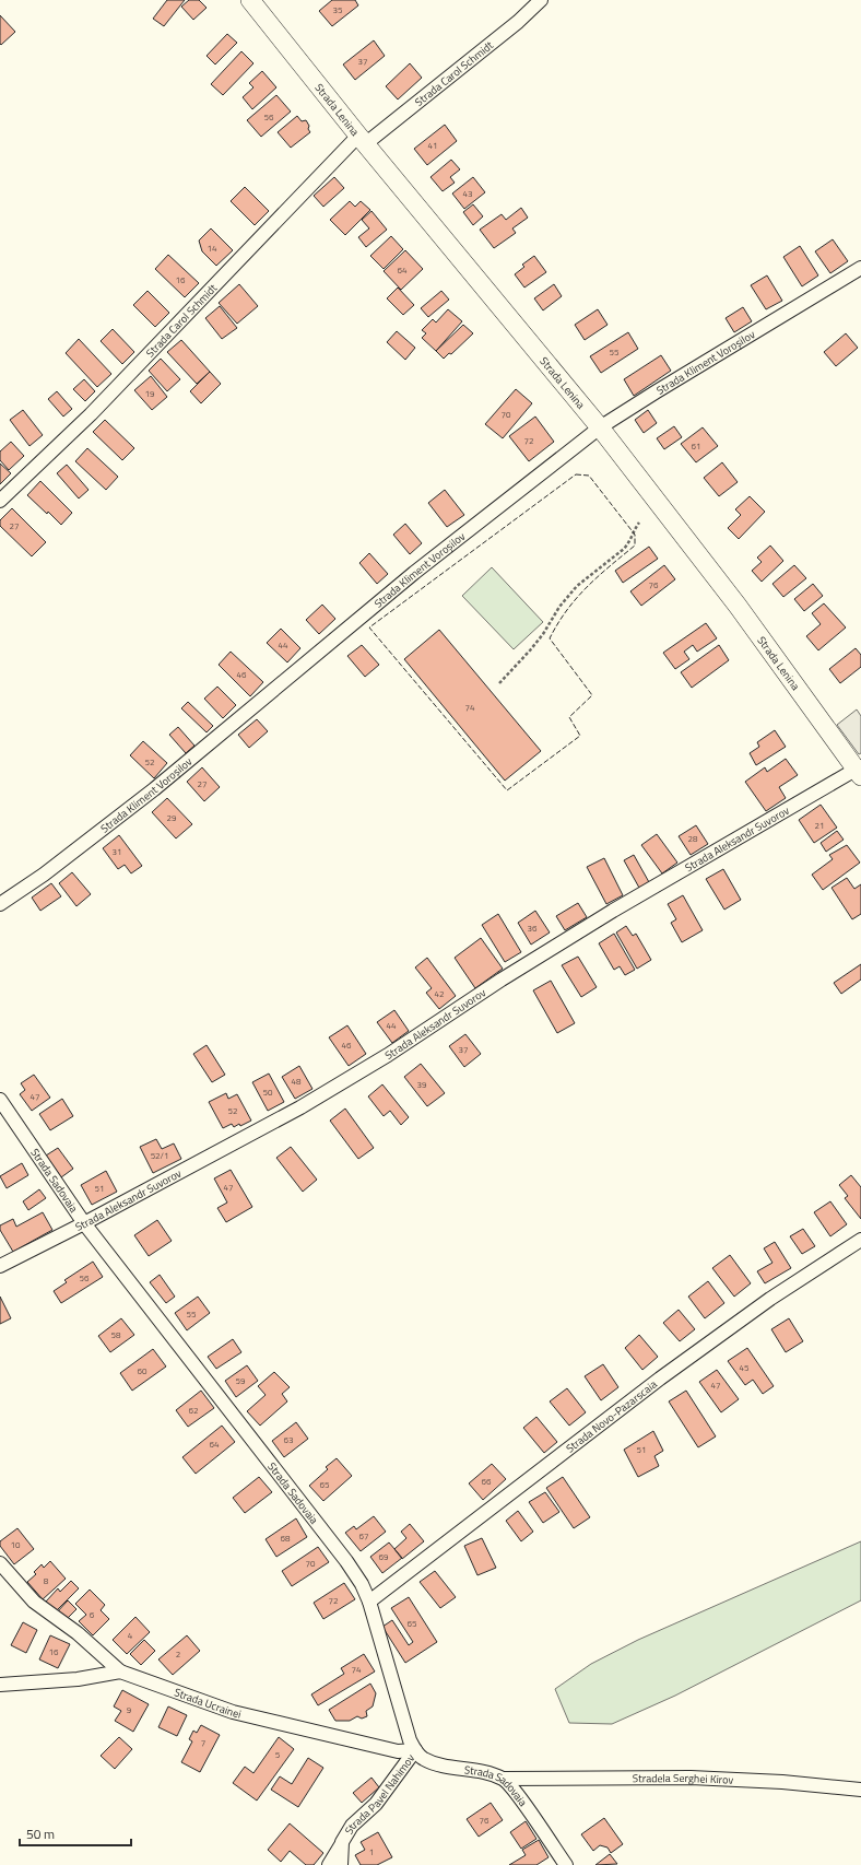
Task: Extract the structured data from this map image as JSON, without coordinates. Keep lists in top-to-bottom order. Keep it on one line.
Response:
{"streets":{"street":["Strada Carol Schmidt","Strada Lenina","Strada Kliment Voroșilov","Strada Aleksandr Suvorov","Strada Sadovaia","Strada Novo-Pazarscaia","Strada Ucrainei","Stradela Serghei Kirov","Strada Pavel Nahimov"]},"crossings":[["Strada Carol Schmidt","Strada Lenina"],["Strada Lenina","Strada Kliment Voroșilov"],["Strada Lenina","Strada Aleksandr Suvorov"],["Strada Aleksandr Suvorov","Strada Sadovaia"],["Strada Sadovaia","Strada Novo-Pazarscaia"],["Strada Sadovaia","Strada Ucrainei"],["Strada Sadovaia","Stradela Serghei Kirov"],["Strada Sadovaia","Strada Pavel Nahimov"],["Strada Ucrainei","Strada Pavel Nahimov"]],"house_numbers":["35","37","56","41","43","14","64","16","55","19","70","72","61","27","76","44","46","74","52","27","29","21","28","31","36","42","44","46","37","48","39","50","47","52","52/1","47","51","56","55","58","45","60","59","47","62","63","64","51","66","65","67","68","10","69","70","8","72","6","65","4","16","2","74","9","7","5","76","1"],"scale_bar":"50 m"}
